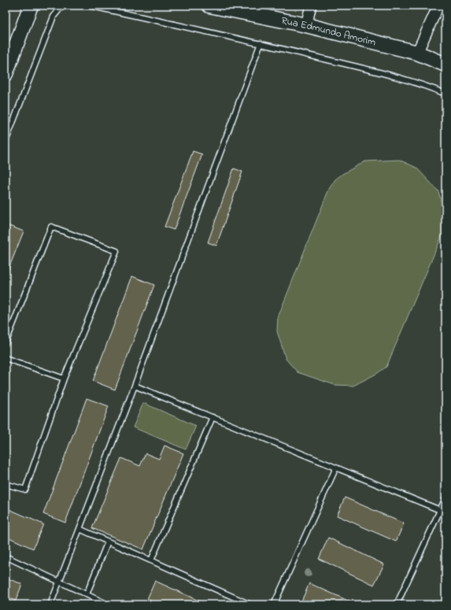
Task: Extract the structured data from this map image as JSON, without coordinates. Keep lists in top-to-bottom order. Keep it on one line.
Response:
{"streets":{"street":["Rua Edmundo Amorim"]}}
